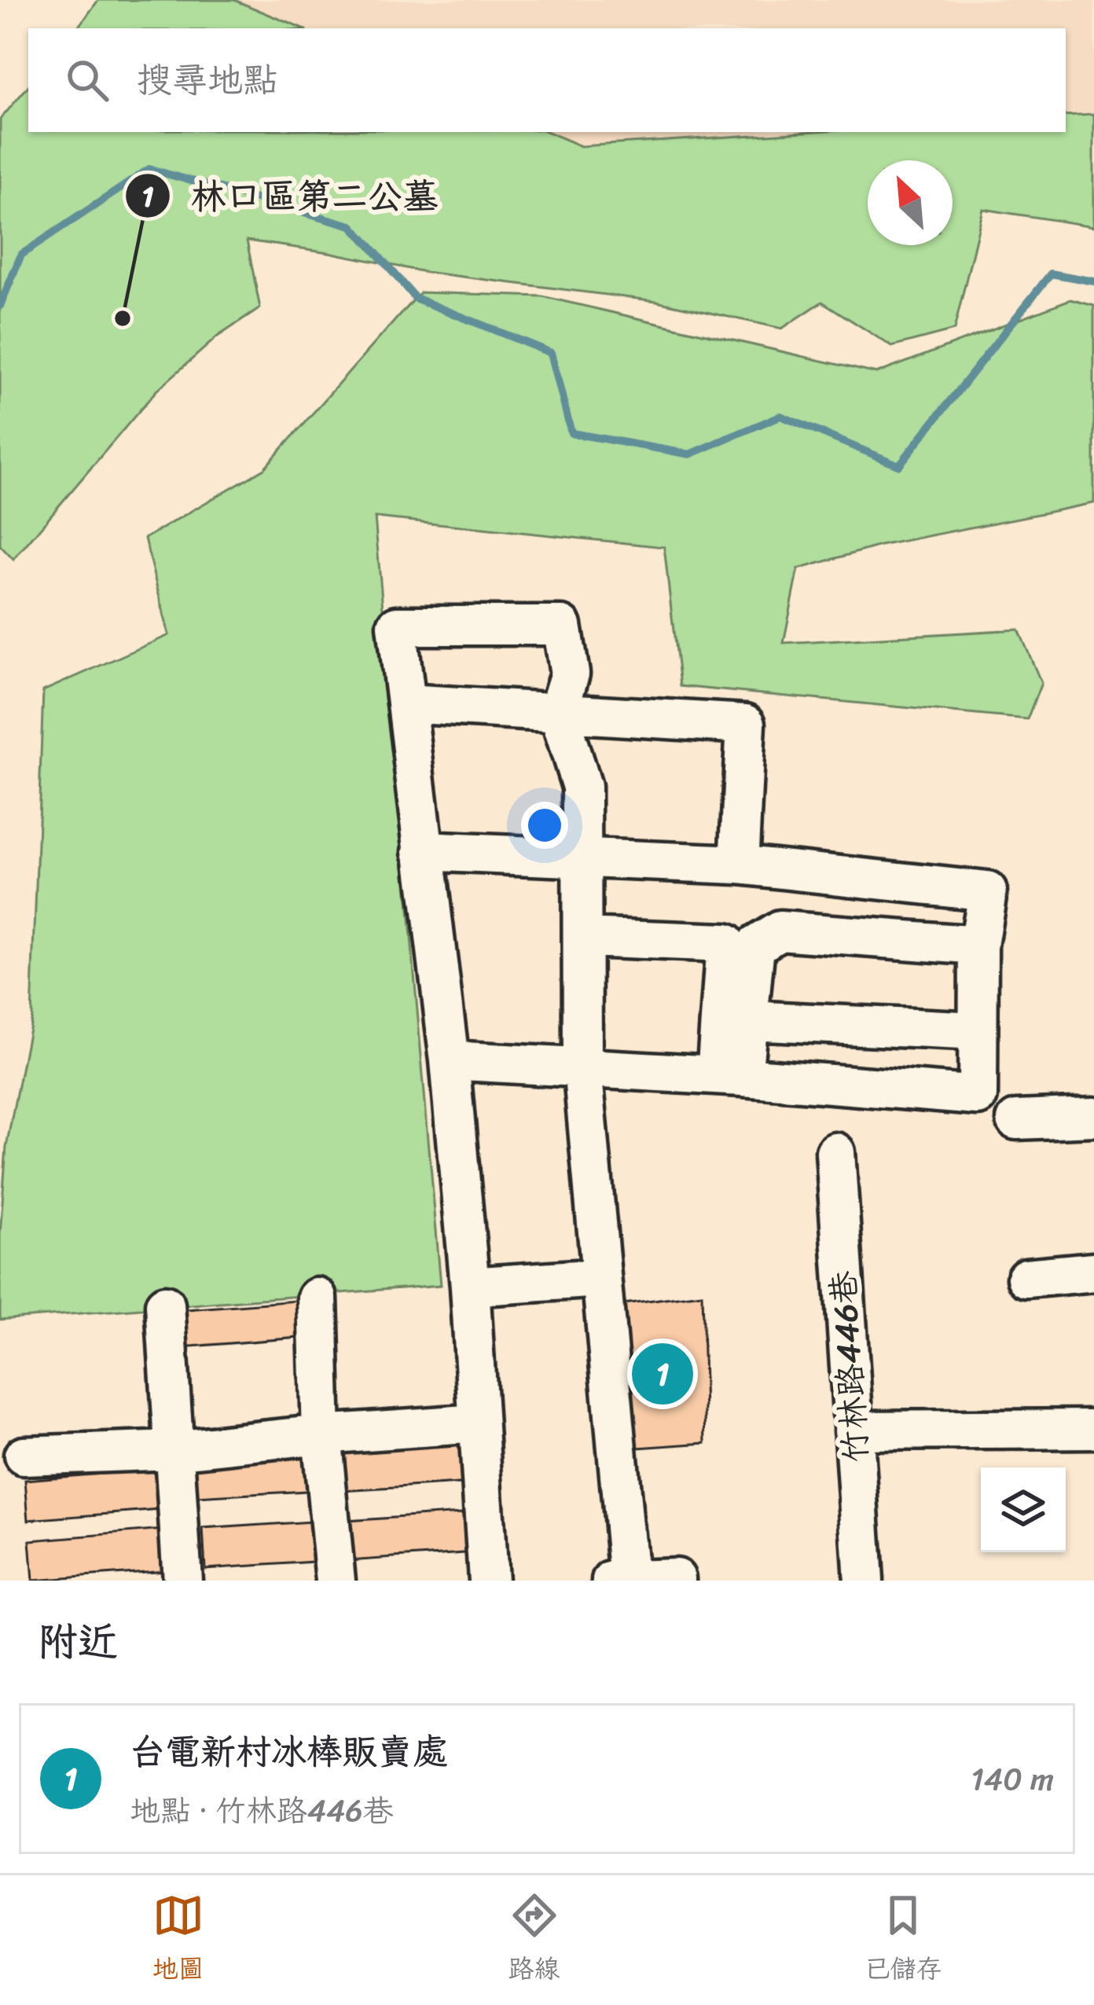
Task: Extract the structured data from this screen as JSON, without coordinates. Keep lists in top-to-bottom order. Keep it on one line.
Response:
{"streets":{"street":["竹林路446巷"]},"places":["林口區第二公墓"],"north":"top left","page":{"search":"搜尋地點","pins":"1","heading":"附近","list":[{"mark":"1","name":"台電新村冰棒販賣處","note":"地點 · 竹林路446巷","value":"140 m"}],"nav":["地圖","路線","已儲存"]}}
